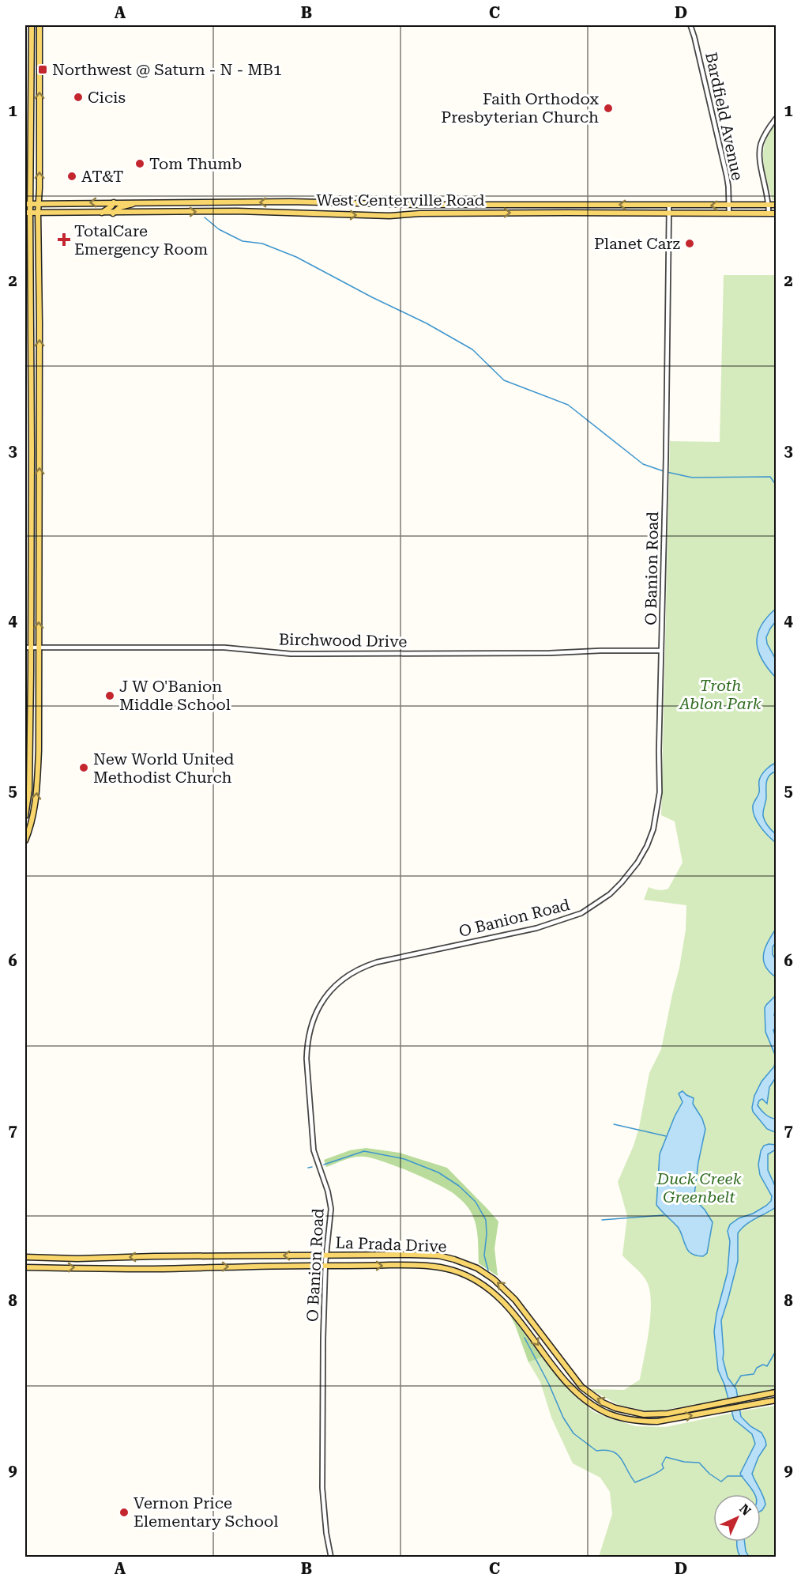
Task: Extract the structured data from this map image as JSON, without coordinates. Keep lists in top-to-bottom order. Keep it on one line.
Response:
{"streets":{"main road":["West Centerville Road","La Prada Drive"],"street":["Bardfield Avenue","O Banion Road","Birchwood Drive"]},"crossings":[["Bardfield Avenue","West Centerville Road"],["West Centerville Road","O Banion Road"],["O Banion Road","Birchwood Drive"],["O Banion Road","La Prada Drive"]],"parks":["Troth Ablon Park","Duck Creek Greenbelt"],"places":{"transit":["Northwest @ Saturn - N - MB1"],"other":["Cicis","Faith Orthodox Presbyterian Church","Tom Thumb","AT&T","Planet Carz","J W O'Banion Middle School","New World United Methodist Church","Vernon Price Elementary School"],"health":["TotalCare Emergency Room"]},"north":"top right","grid":{"columns":["A","B","C","D"],"rows":["1","2","3","4","5","6","7","8","9"]}}
